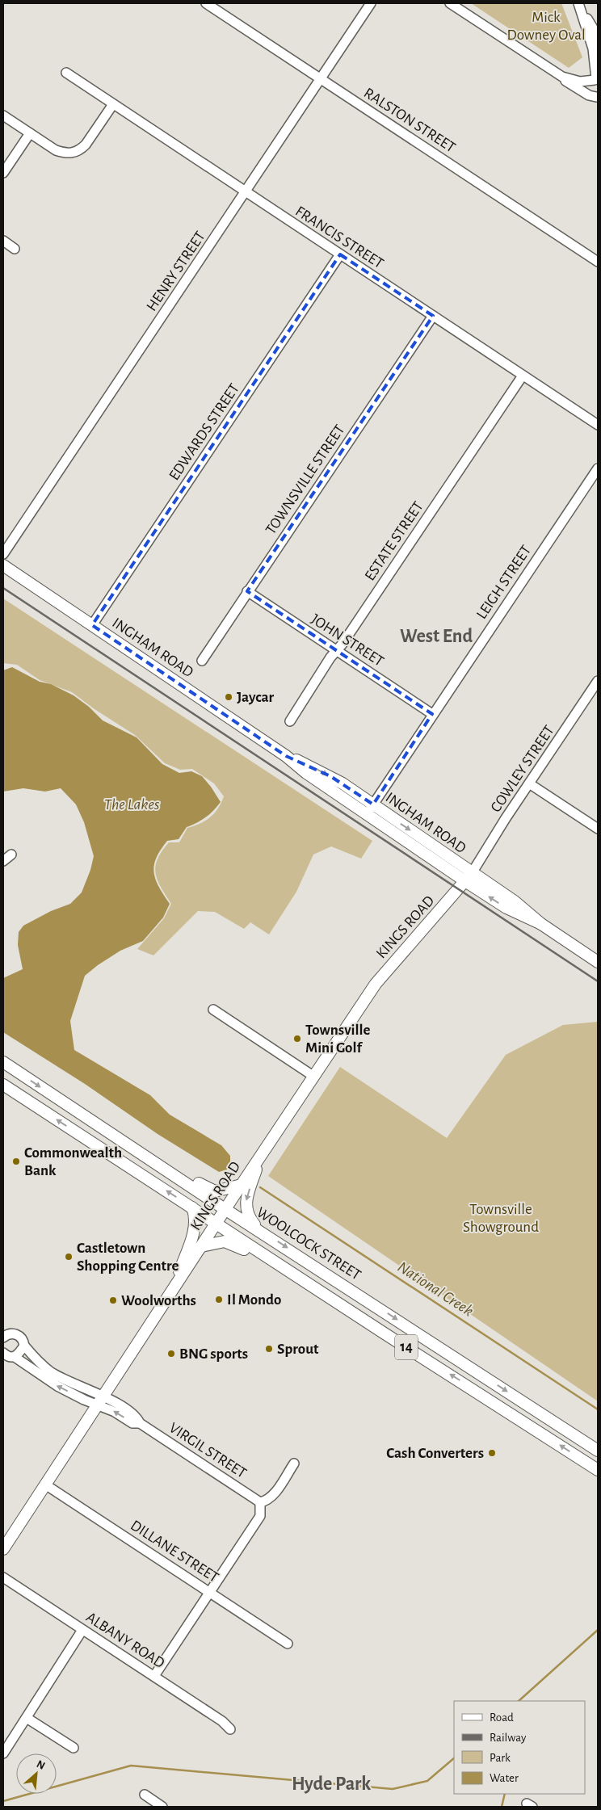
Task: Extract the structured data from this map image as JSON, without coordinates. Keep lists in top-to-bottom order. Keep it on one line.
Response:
{"streets":{"main road":["INGHAM ROAD","KINGS ROAD","WOOLCOCK STREET","14"],"street":["RALSTON STREET","FRANCIS STREET","HENRY STREET","EDWARDS STREET","TOWNSVILLE STREET","ESTATE STREET","LEIGH STREET","JOHN STREET","COWLEY STREET","VIRGIL STREET","DILLANE STREET","ALBANY ROAD"]},"crossings":[["RALSTON STREET","HENRY STREET"],["FRANCIS STREET","HENRY STREET"],["FRANCIS STREET","EDWARDS STREET"],["FRANCIS STREET","TOWNSVILLE STREET"],["FRANCIS STREET","ESTATE STREET"],["EDWARDS STREET","INGHAM ROAD"],["TOWNSVILLE STREET","JOHN STREET"],["ESTATE STREET","JOHN STREET"],["LEIGH STREET","JOHN STREET"],["LEIGH STREET","INGHAM ROAD"],["INGHAM ROAD","COWLEY STREET"],["INGHAM ROAD","KINGS ROAD"],["COWLEY STREET","KINGS ROAD"],["KINGS ROAD","WOOLCOCK STREET"],["KINGS ROAD","14"],["KINGS ROAD","VIRGIL STREET"],["KINGS ROAD","DILLANE STREET"]],"districts":["West End","Hyde Park"],"water":["The Lakes","National Creek"],"parks":["Mick Downey Oval","Townsville Showground"],"places":["Jaycar","Townsville Mini Golf","Commonwealth Bank","Castletown Shopping Centre","Il Mondo","Woolworths","Sprout","BNG sports","Cash Converters"],"legend":["Road","Railway","Park","Water"],"north":"top right"}
